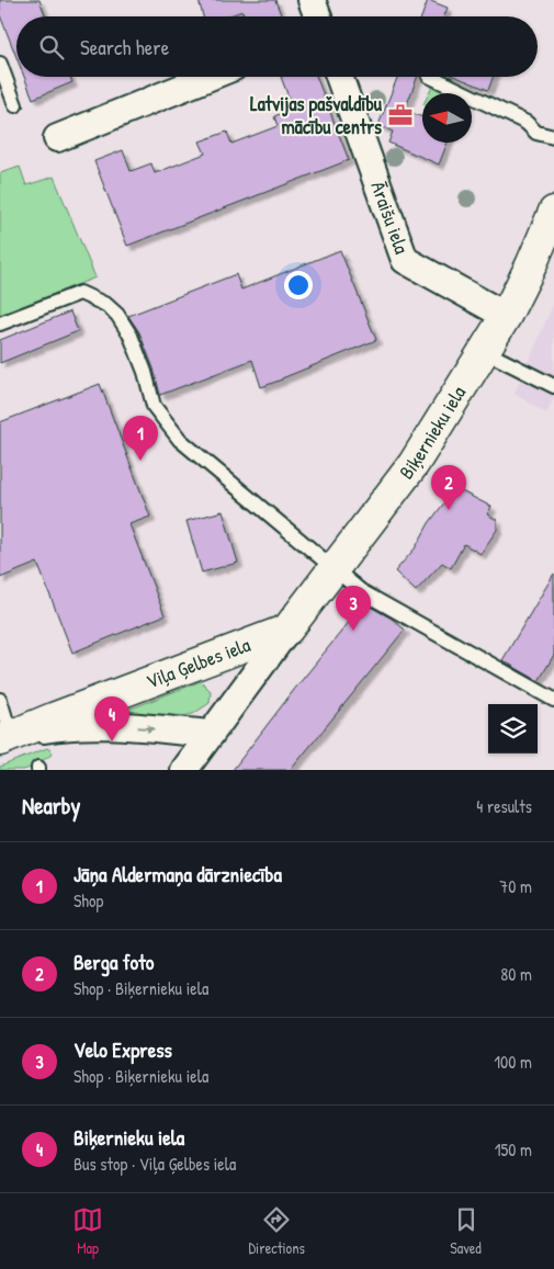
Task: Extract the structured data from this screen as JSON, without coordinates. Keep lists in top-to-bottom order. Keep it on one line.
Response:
{"streets":{"street":["Āraišu iela","Biķernieku iela","Viļa Ģelbes iela"]},"crossings":[["Āraišu iela","Biķernieku iela"],["Biķernieku iela","Viļa Ģelbes iela"]],"places":{"office":["Latvijas pašvaldību mācību centrs"]},"north":"left","page":{"search":"Search here","pins":["1","2","3","4"],"heading":["Nearby","4 results"],"list":[{"mark":"1","name":"Jāņa Aldermaņa dārzniecība","note":"Shop","value":"70 m"},{"mark":"2","name":"Berga foto","note":"Shop · Biķernieku iela","value":"80 m"},{"mark":"3","name":"Velo Express","note":"Shop · Biķernieku iela","value":"100 m"},{"mark":"4","name":"Biķernieku iela","note":"Bus stop · Viļa Ģelbes iela","value":"150 m"}],"nav":["Map","Directions","Saved"]}}
